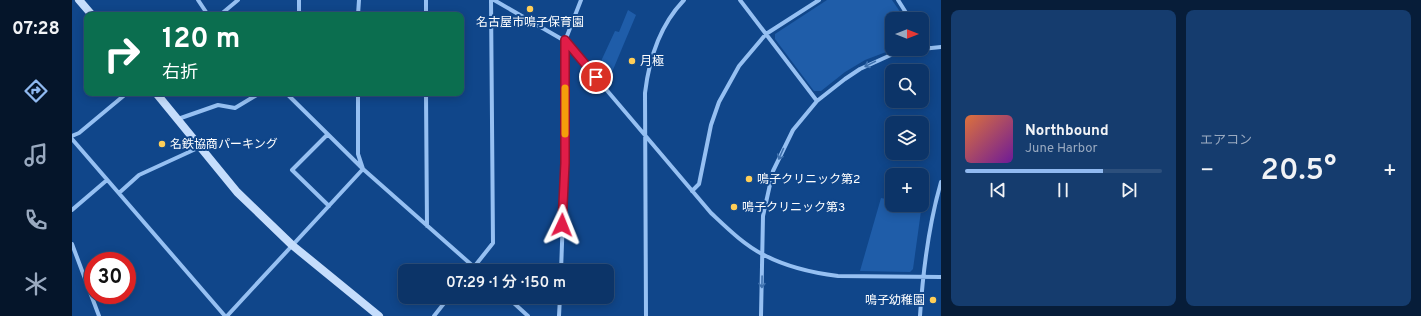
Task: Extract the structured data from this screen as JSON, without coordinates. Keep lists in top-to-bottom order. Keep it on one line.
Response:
{"places":["名古屋市鳴子保育園","月極","名鉄協商パーキング","鳴子クリニック第2","鳴子クリニック第3","鳴子幼稚園"],"north":"right","page":{"tabs":"07:28","tile":"エアコン","map_buttons":"+","turn":["120 m","右折"],"song":["Northbound","June Harbor"],"heat":["−","20.5°","+"],"limit":"30","trip":"07:29 · 1 分 · 150 m"}}
